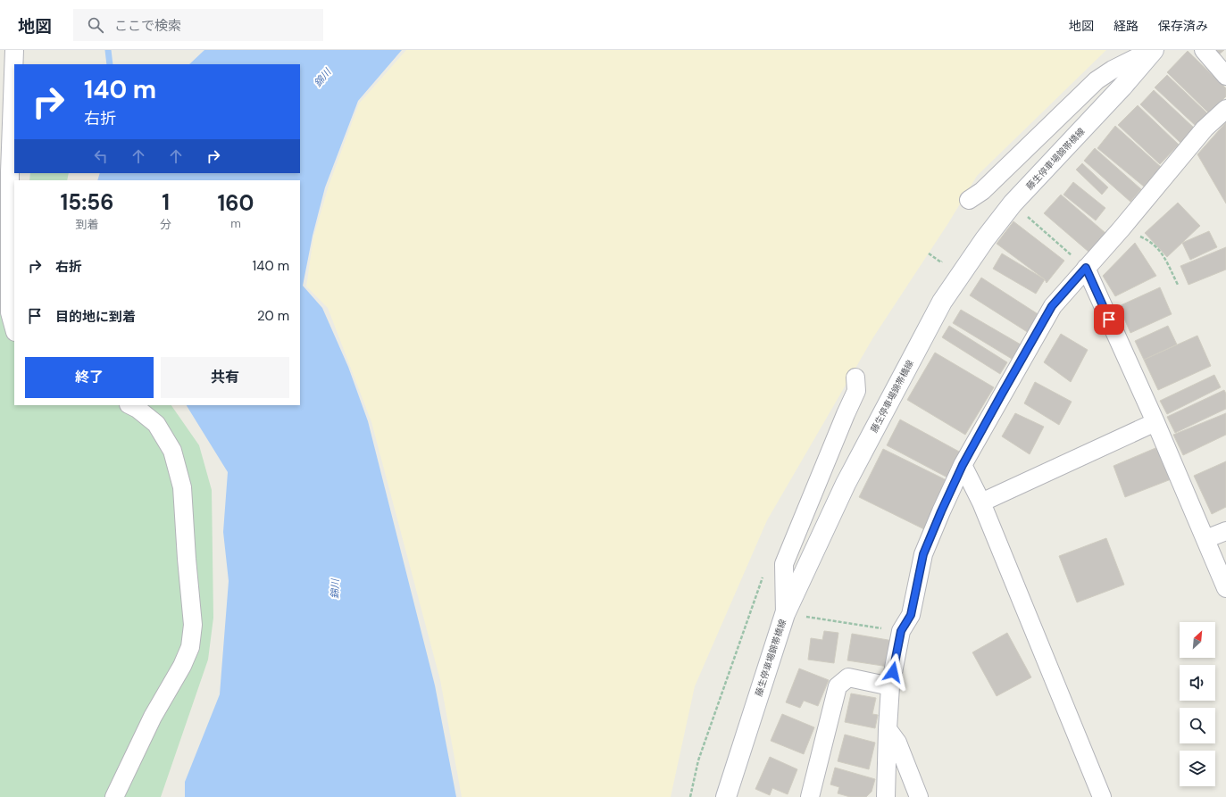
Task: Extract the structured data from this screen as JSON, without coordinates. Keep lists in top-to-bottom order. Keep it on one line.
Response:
{"streets":{"main road":["藤生停車場錦帯橋線"]},"water":["錦川"],"north":"top right","page":{"header":"地図","search":"ここで検索","nav":["地図","経路","保存済み"],"turn":["140 m","右折"],"eta":["15:56","到着","1","分","160","m"],"list":[{"name":"右折","value":"140 m"},{"name":"目的地に到着","value":"20 m"}],"buttons":["終了","共有"]}}
